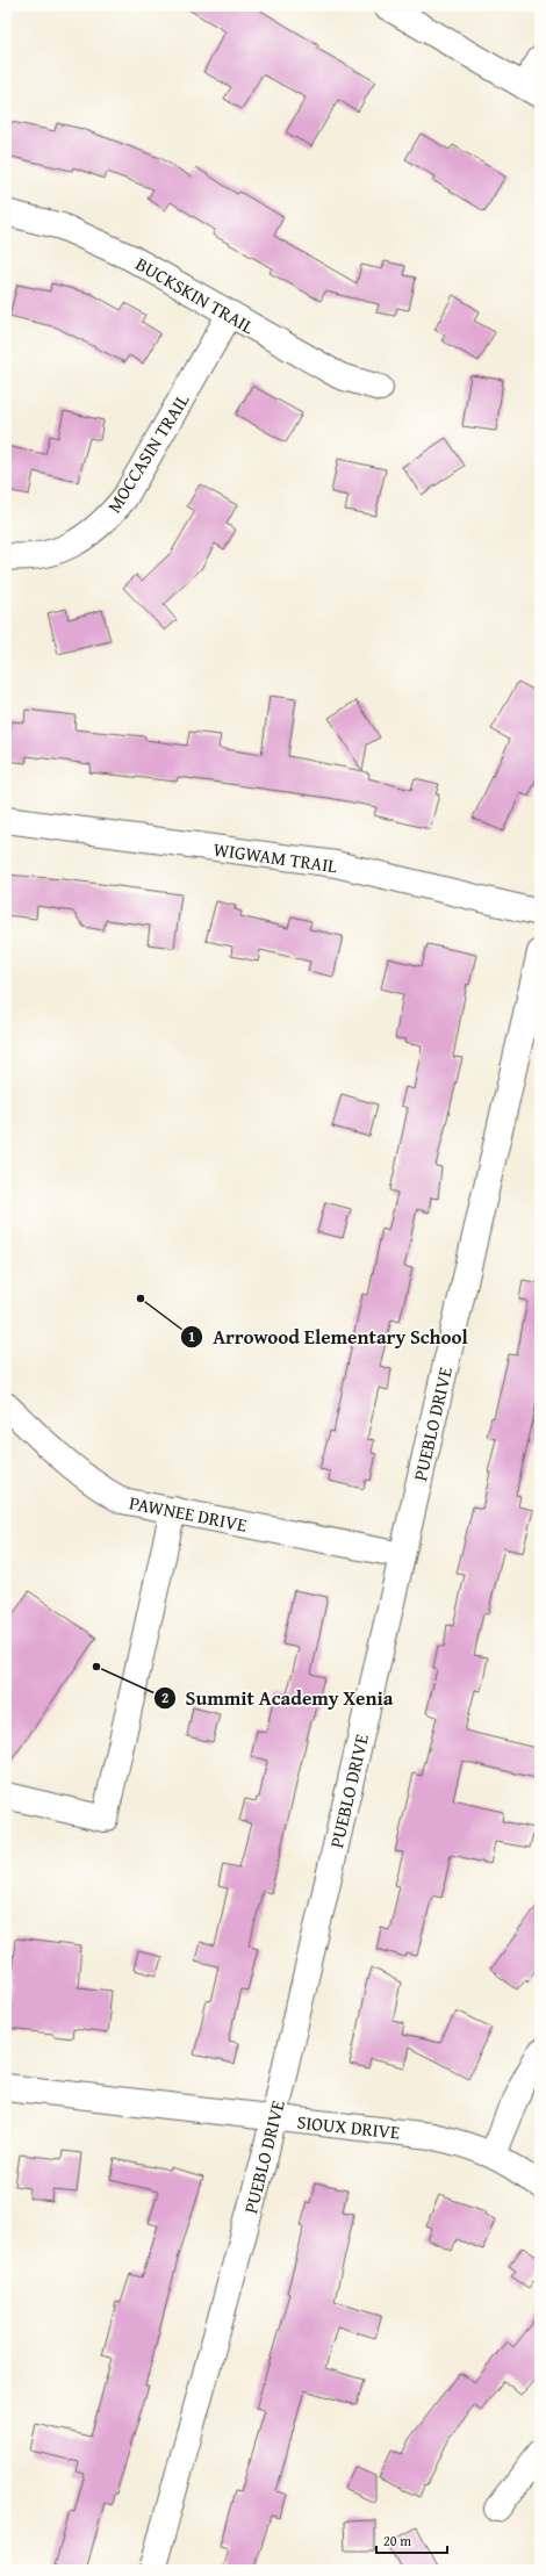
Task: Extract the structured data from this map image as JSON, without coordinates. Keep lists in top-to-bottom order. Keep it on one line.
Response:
{"streets":{"street":["BUCKSKIN TRAIL","MOCCASIN TRAIL","WIGWAM TRAIL","PUEBLO DRIVE","PAWNEE DRIVE","SIOUX DRIVE"]},"crossings":[["BUCKSKIN TRAIL","MOCCASIN TRAIL"],["PUEBLO DRIVE","PAWNEE DRIVE"],["PUEBLO DRIVE","SIOUX DRIVE"]],"places":["Arrowood Elementary School","Summit Academy Xenia"],"scale_bar":"20 m"}
